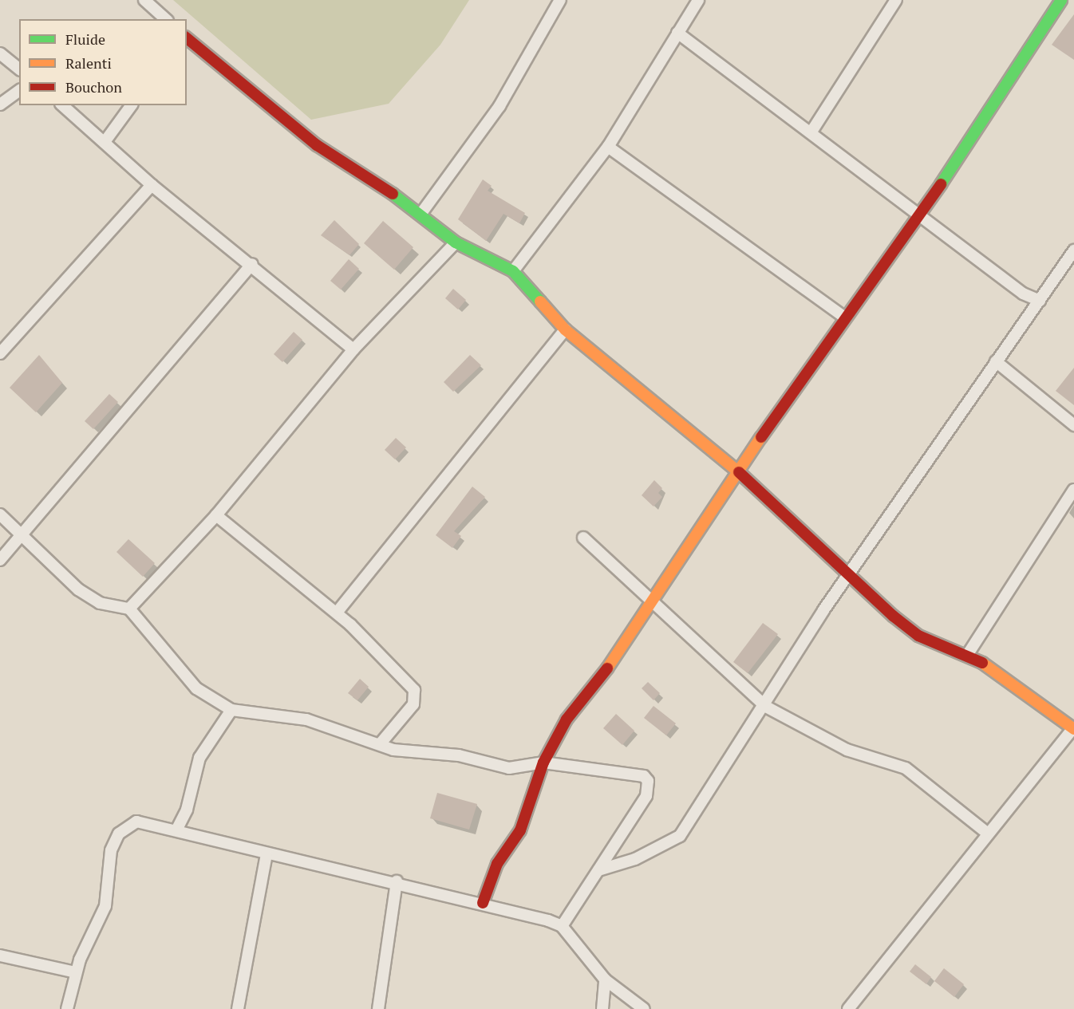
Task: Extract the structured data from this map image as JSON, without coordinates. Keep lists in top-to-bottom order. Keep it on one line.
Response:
{"legend":["Fluide","Ralenti","Bouchon"]}
